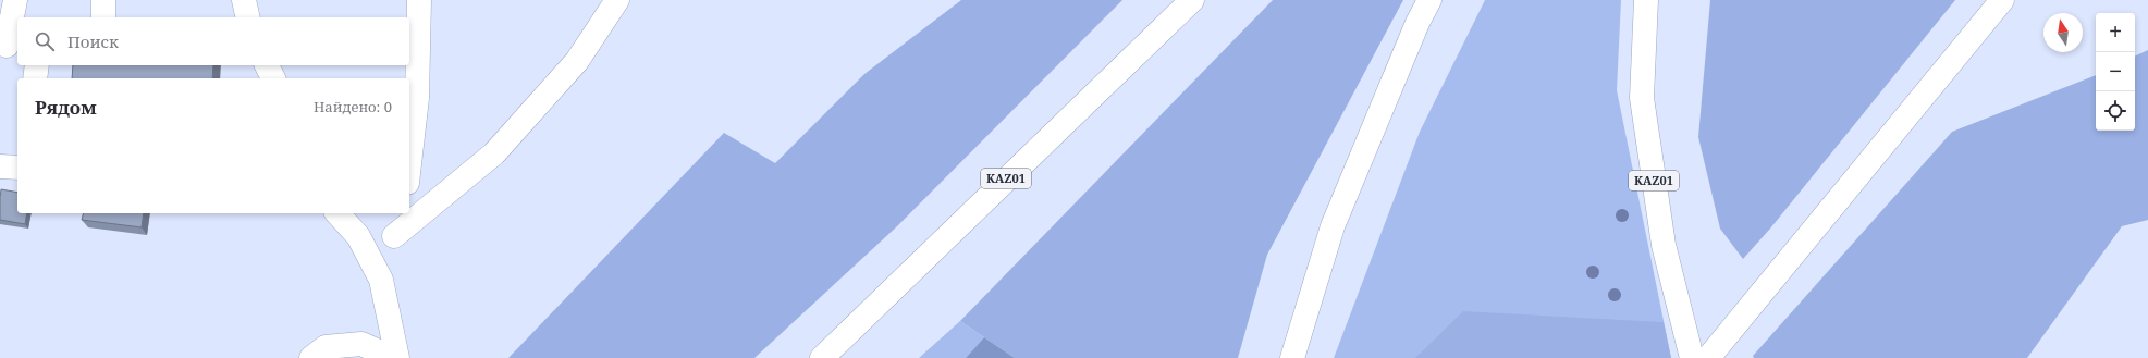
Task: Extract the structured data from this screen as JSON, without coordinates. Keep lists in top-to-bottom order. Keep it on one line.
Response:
{"streets":{"main road":["KАZ01"]},"north":"top","page":{"map_buttons":["+","−"],"search":"Поиск","heading":["Рядом","Найдено: 0"]}}
